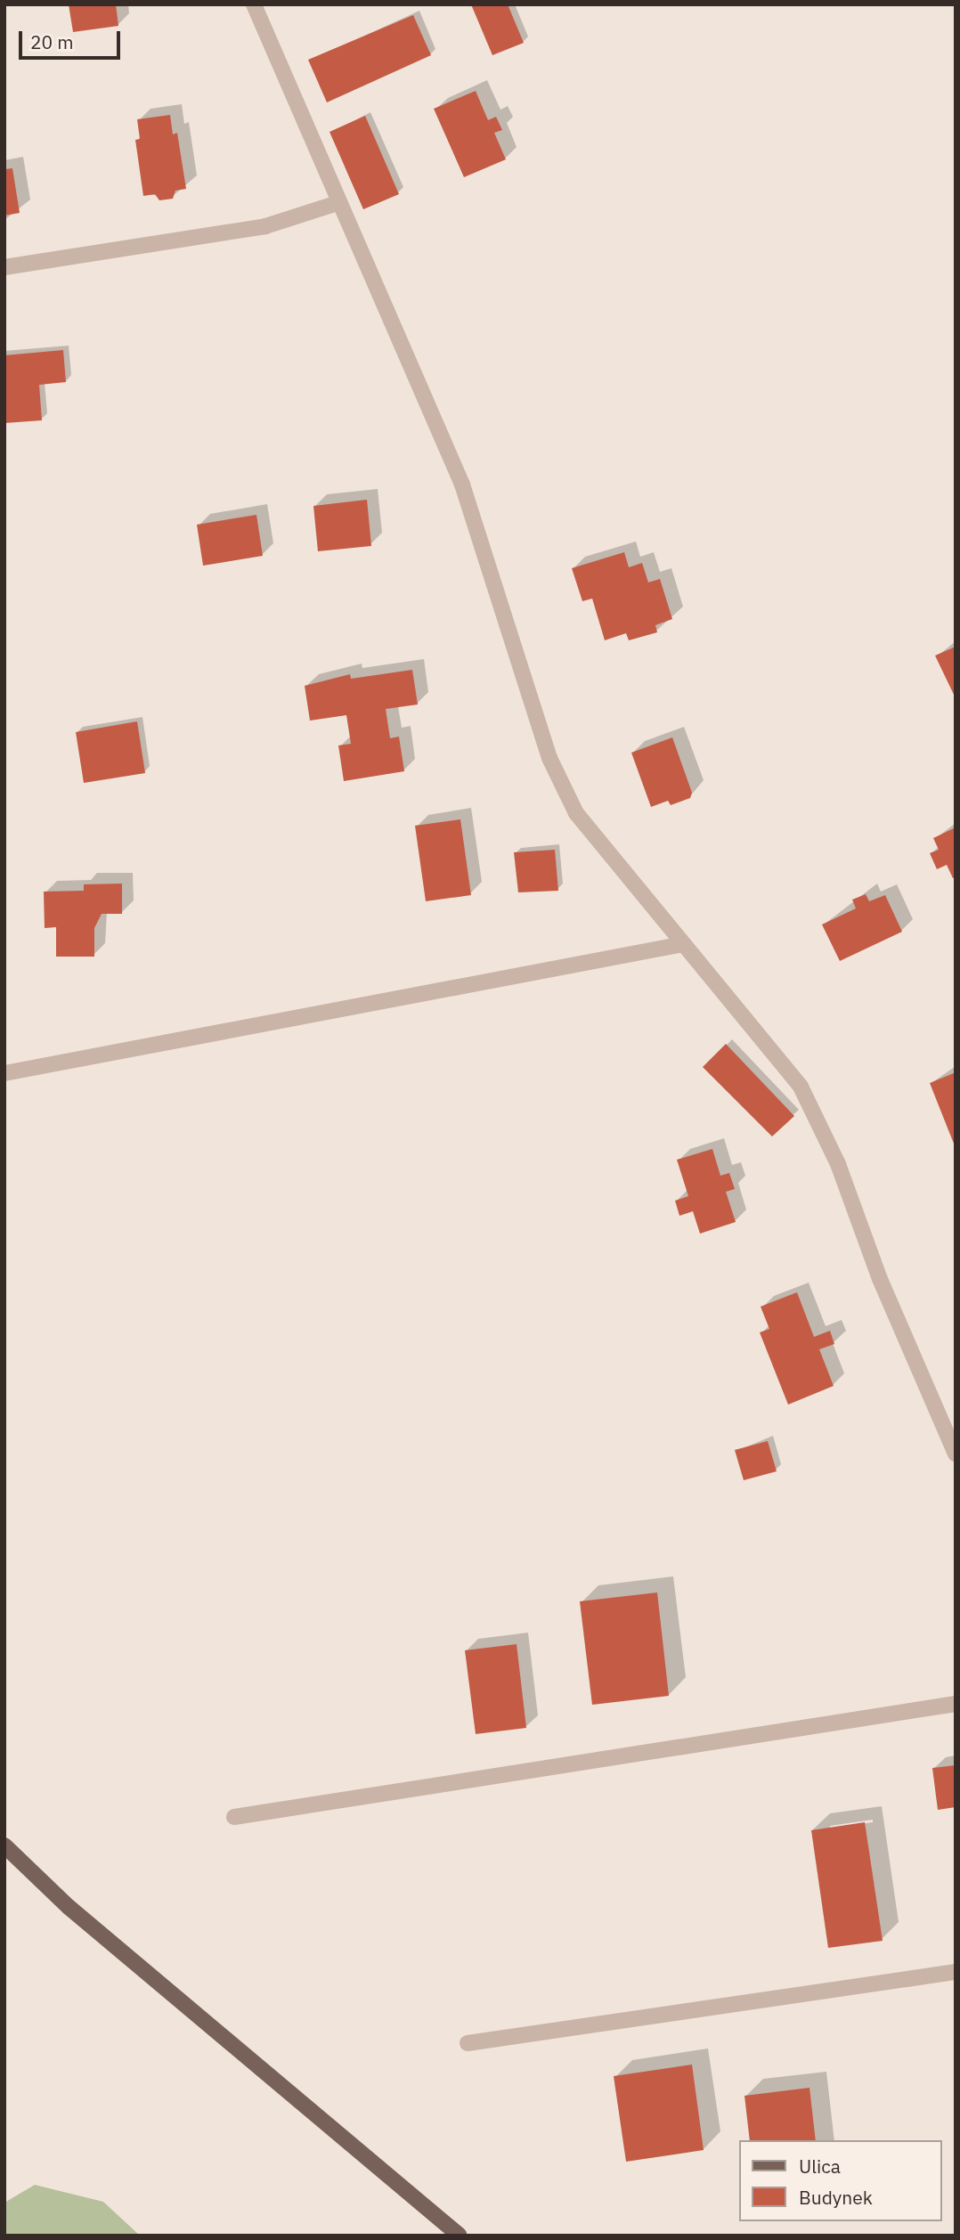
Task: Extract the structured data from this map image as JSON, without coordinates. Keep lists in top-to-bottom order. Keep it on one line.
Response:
{"legend":["Ulica","Budynek"],"scale_bar":"20 m"}
